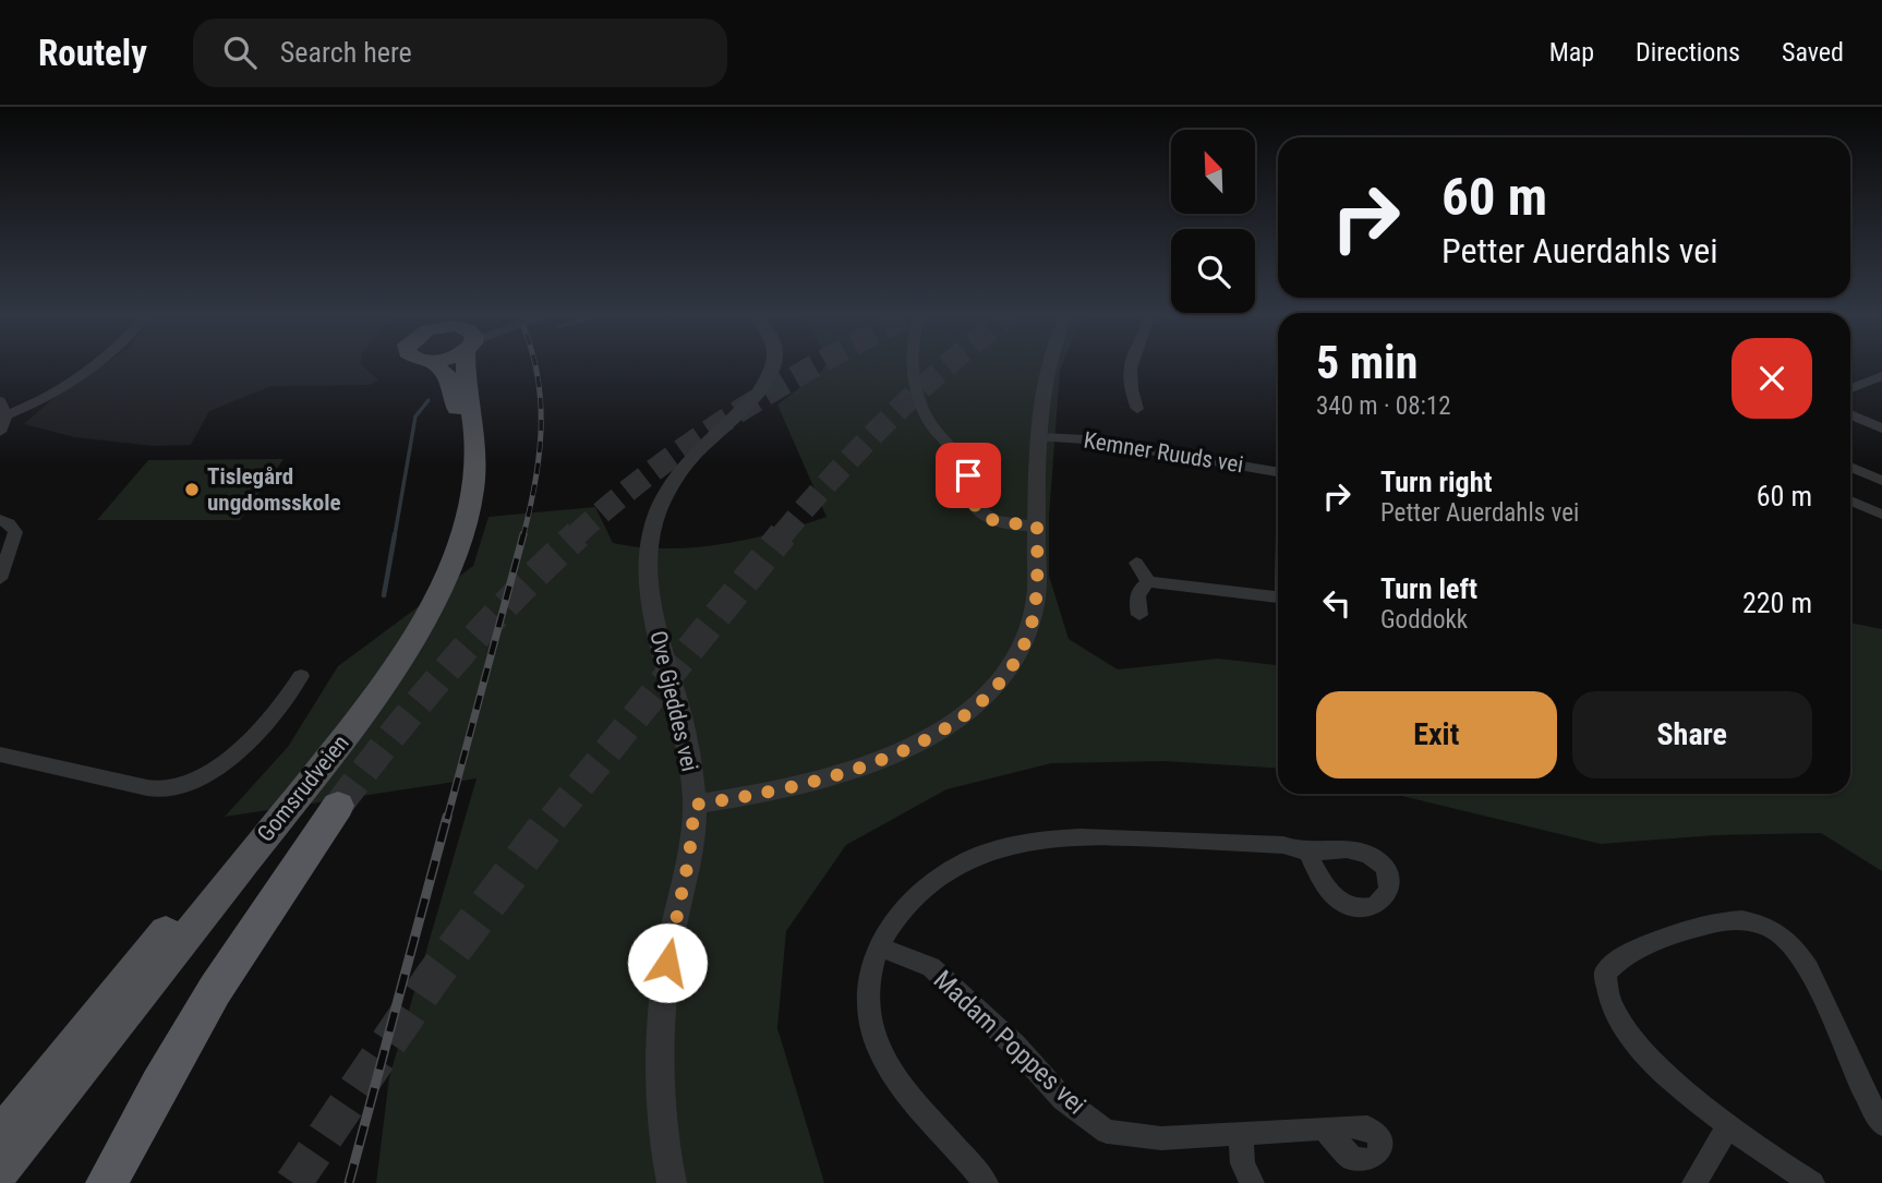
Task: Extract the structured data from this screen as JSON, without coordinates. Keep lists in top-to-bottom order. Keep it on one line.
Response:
{"streets":{"main road":["Gomsrudveien"],"street":["Kemner Ruuds vei","Ove Gjeddes vei","Madam Poppes vei"]},"places":["Tislegård ungdomsskole"],"north":"top left","page":{"header":"Routely","search":"Search here","nav":["Map","Directions","Saved"],"turn":["60 m","Petter Auerdahls vei"],"heading":["5 min","340 m · 08:12"],"list":[{"name":"Turn right","note":"Petter Auerdahls vei","value":"60 m"},{"name":"Turn left","note":"Goddokk","value":"220 m"}],"buttons":["Exit","Share"]}}
